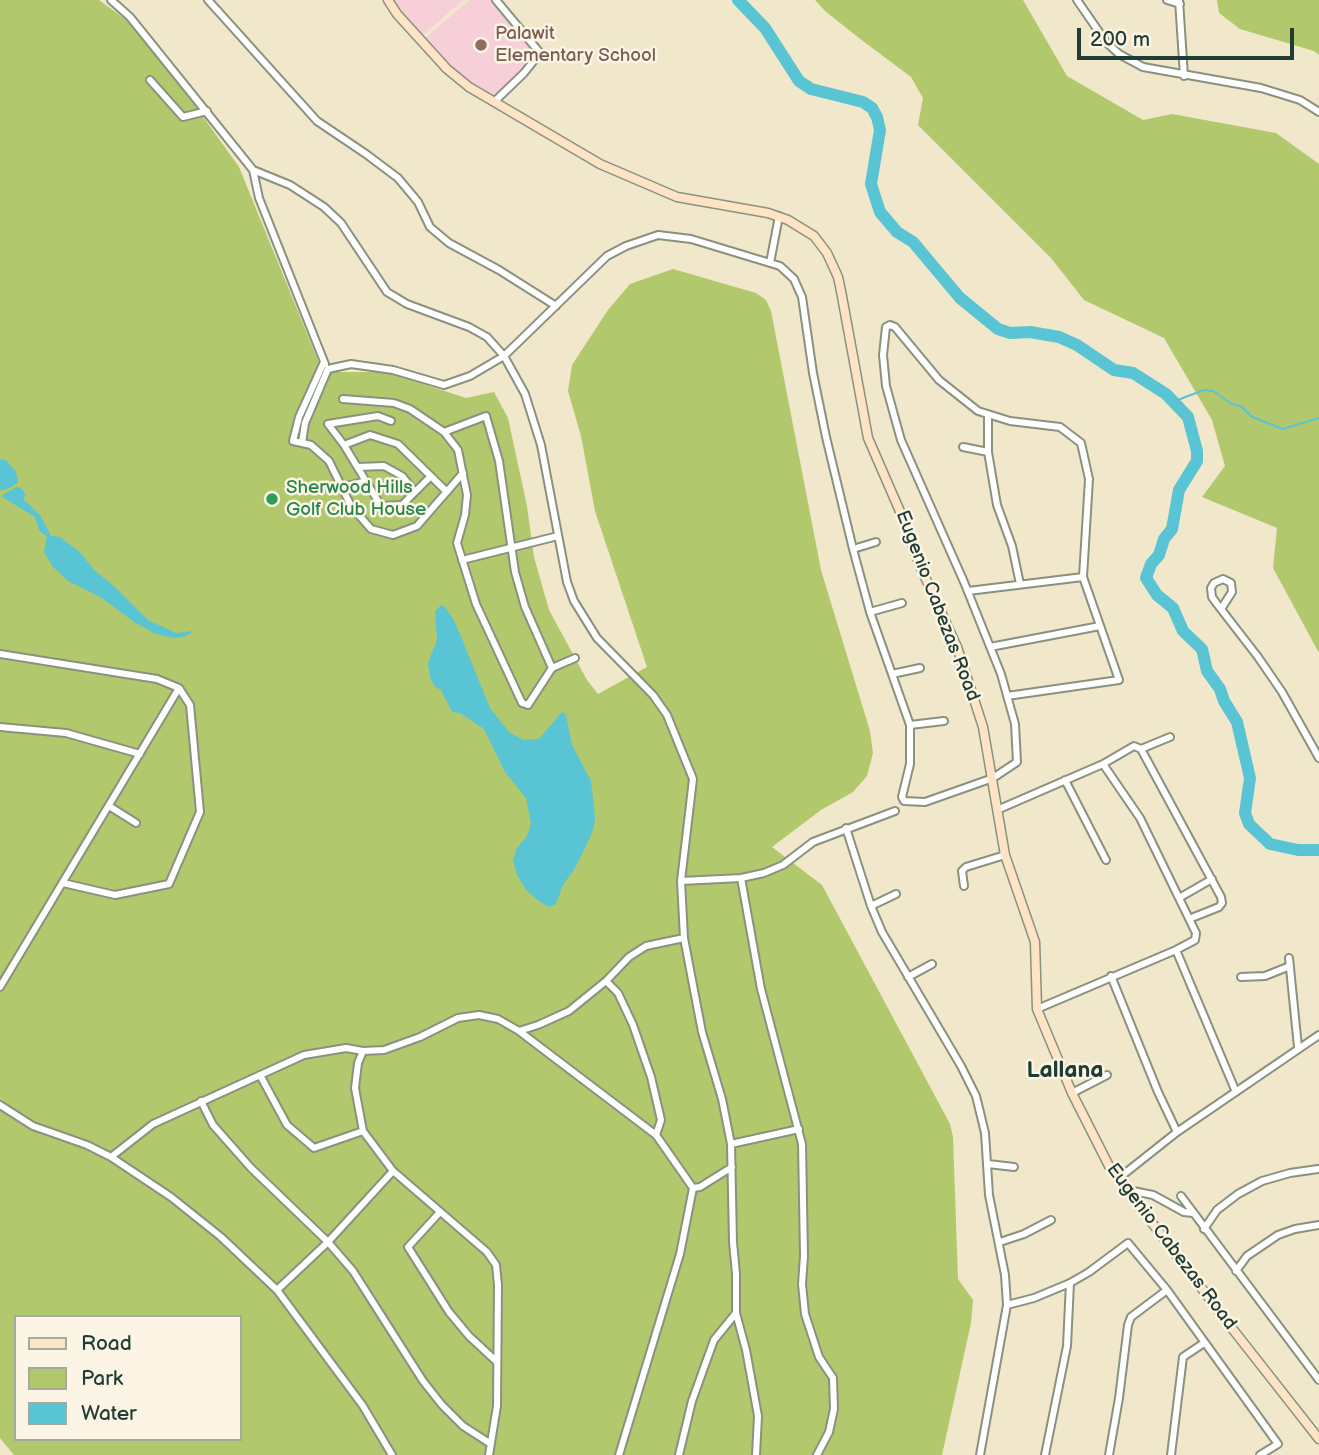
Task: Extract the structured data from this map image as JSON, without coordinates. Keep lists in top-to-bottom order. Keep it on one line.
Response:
{"streets":{"street":["Eugenio Cabezas Road"]},"districts":["Lallana"],"places":["Palawit Elementary School","Sherwood Hills Golf Club House"],"legend":["Road","Park","Water"],"scale_bar":"200 m"}
